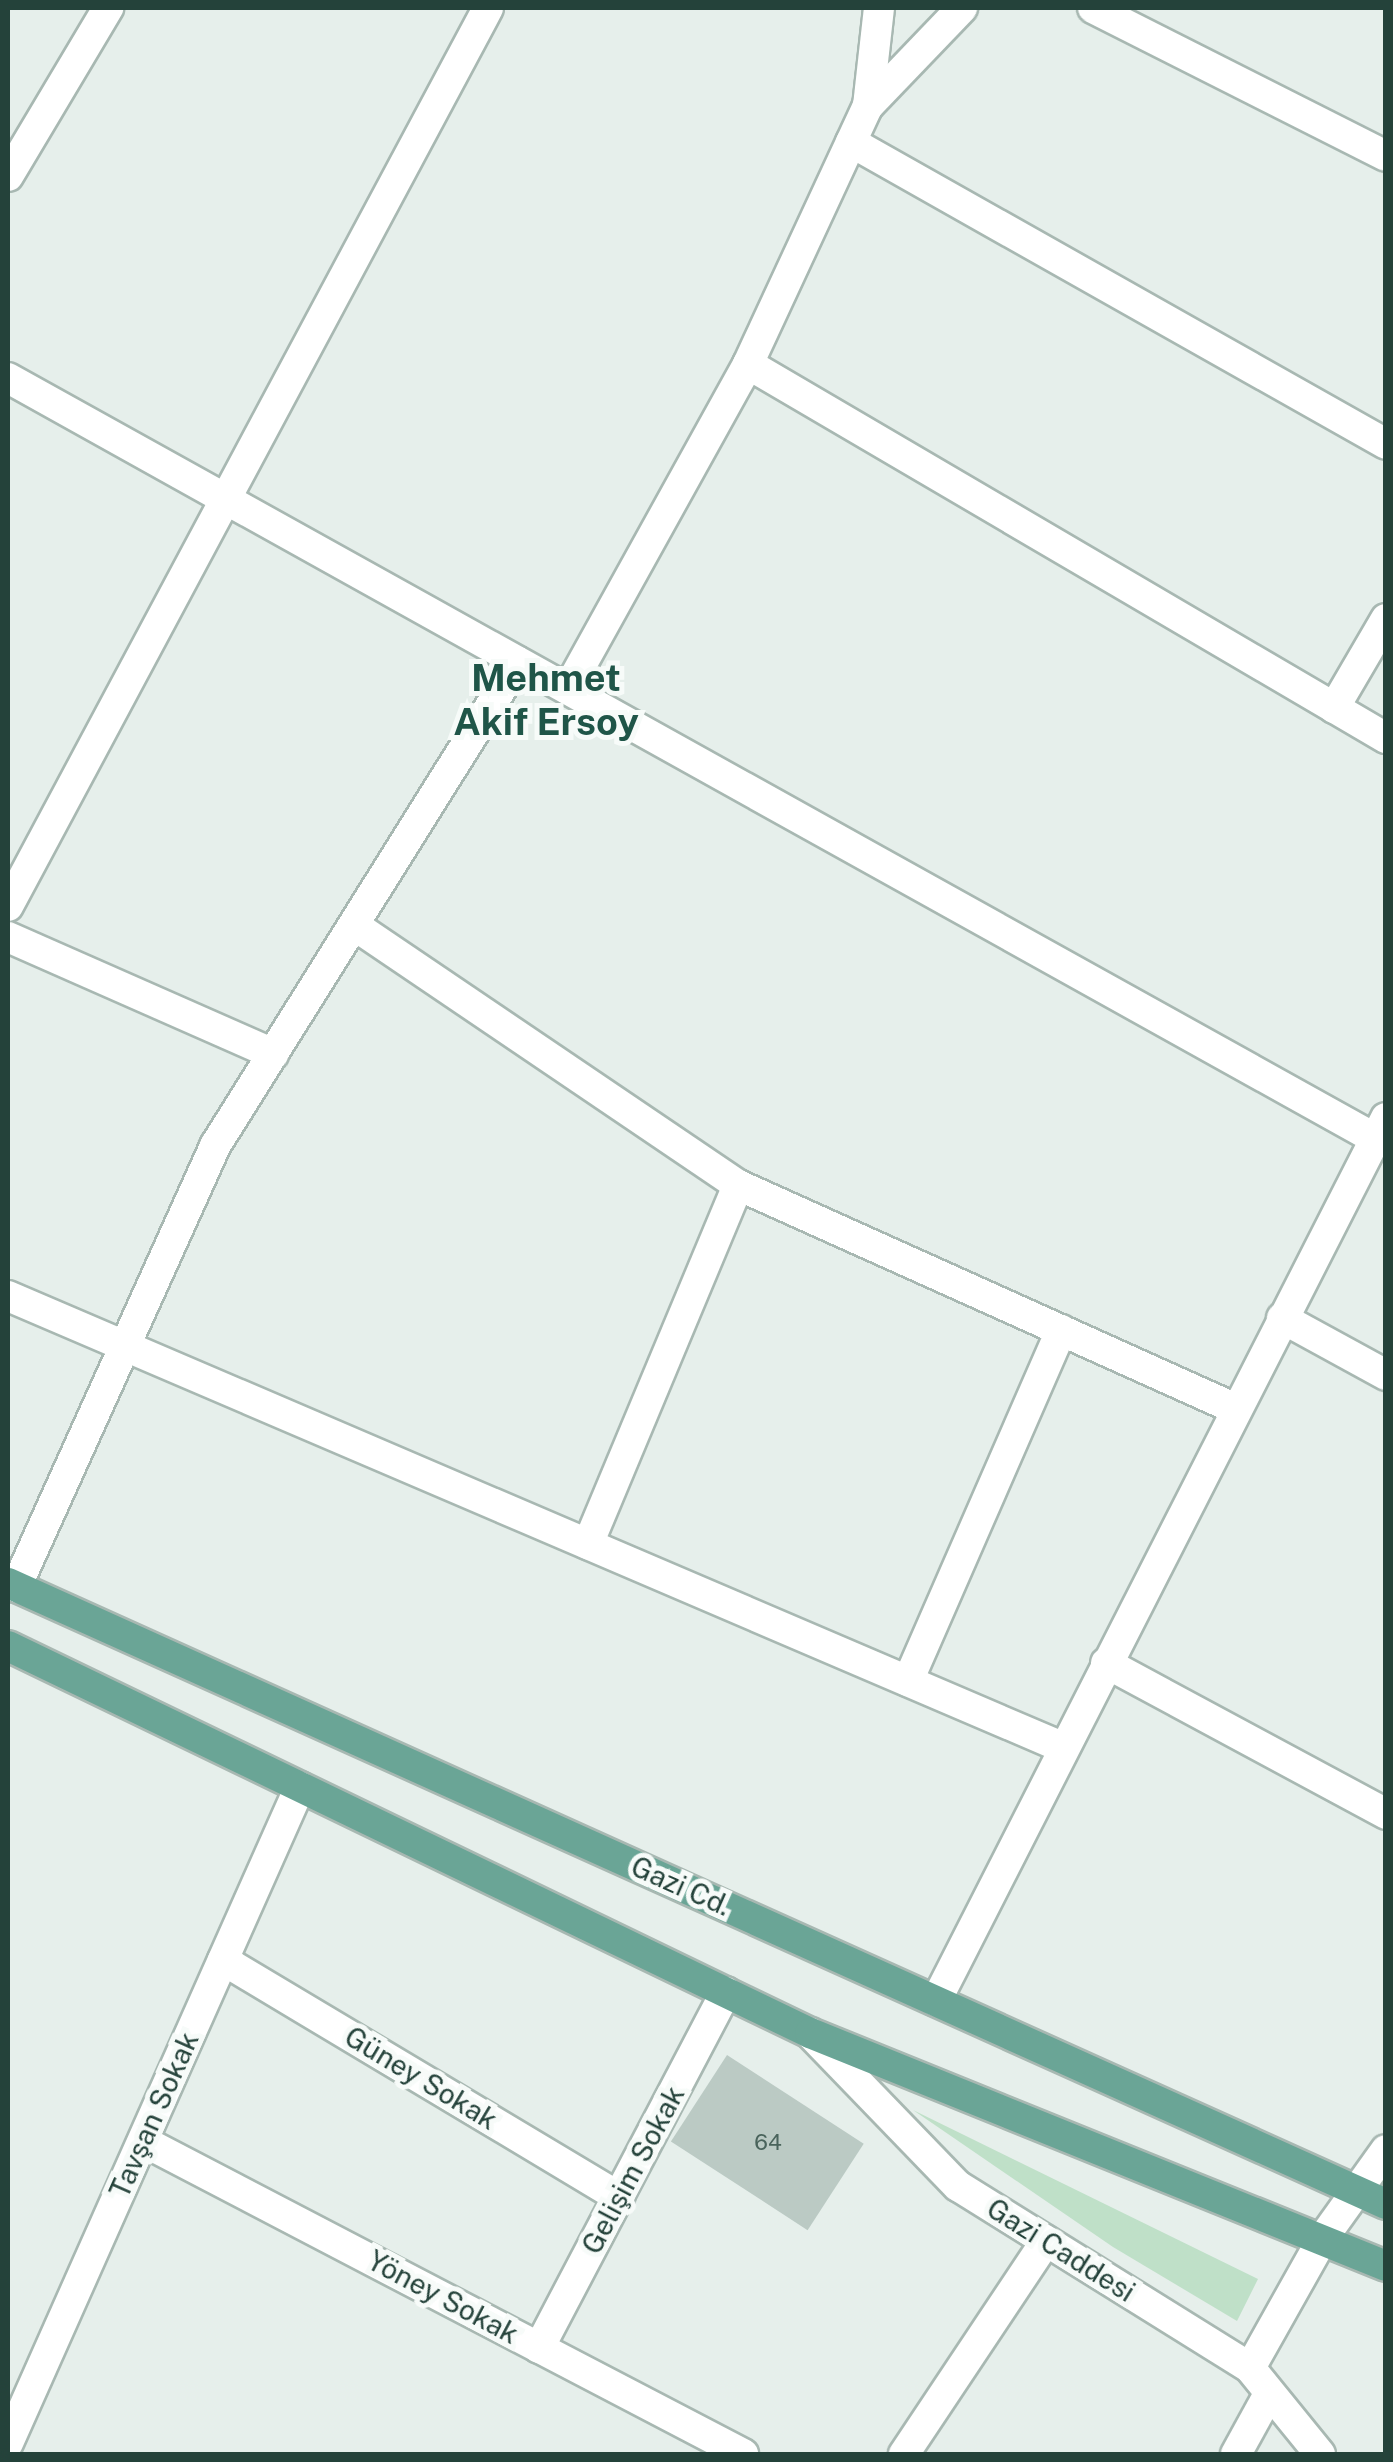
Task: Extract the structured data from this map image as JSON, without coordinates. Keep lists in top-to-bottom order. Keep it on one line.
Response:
{"streets":{"main road":["Gazi Cd."],"street":["Güney Sokak","Tavşan Sokak","Gelişim Sokak","Gazi Caddesi","Yöney Sokak"]},"crossings":[["Güney Sokak","Tavşan Sokak"],["Güney Sokak","Gelişim Sokak"],["Tavşan Sokak","Yöney Sokak"],["Gelişim Sokak","Yöney Sokak"]],"districts":["Mehmet Akif Ersoy"],"house_numbers":["64"]}
